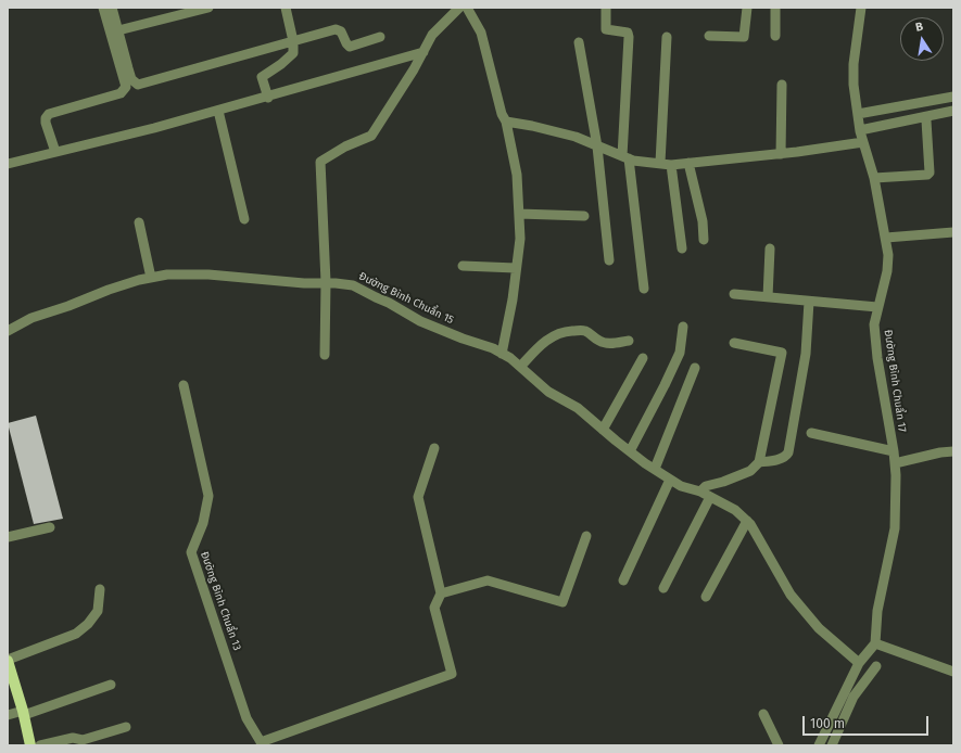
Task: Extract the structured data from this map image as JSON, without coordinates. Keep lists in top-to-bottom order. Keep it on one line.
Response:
{"streets":{"street":["Đường Bình Chuẩn 15","Đường Bình Chuẩn 17","Đường Bình Chuẩn 13"]},"scale_bar":"100 m","north":"top"}
